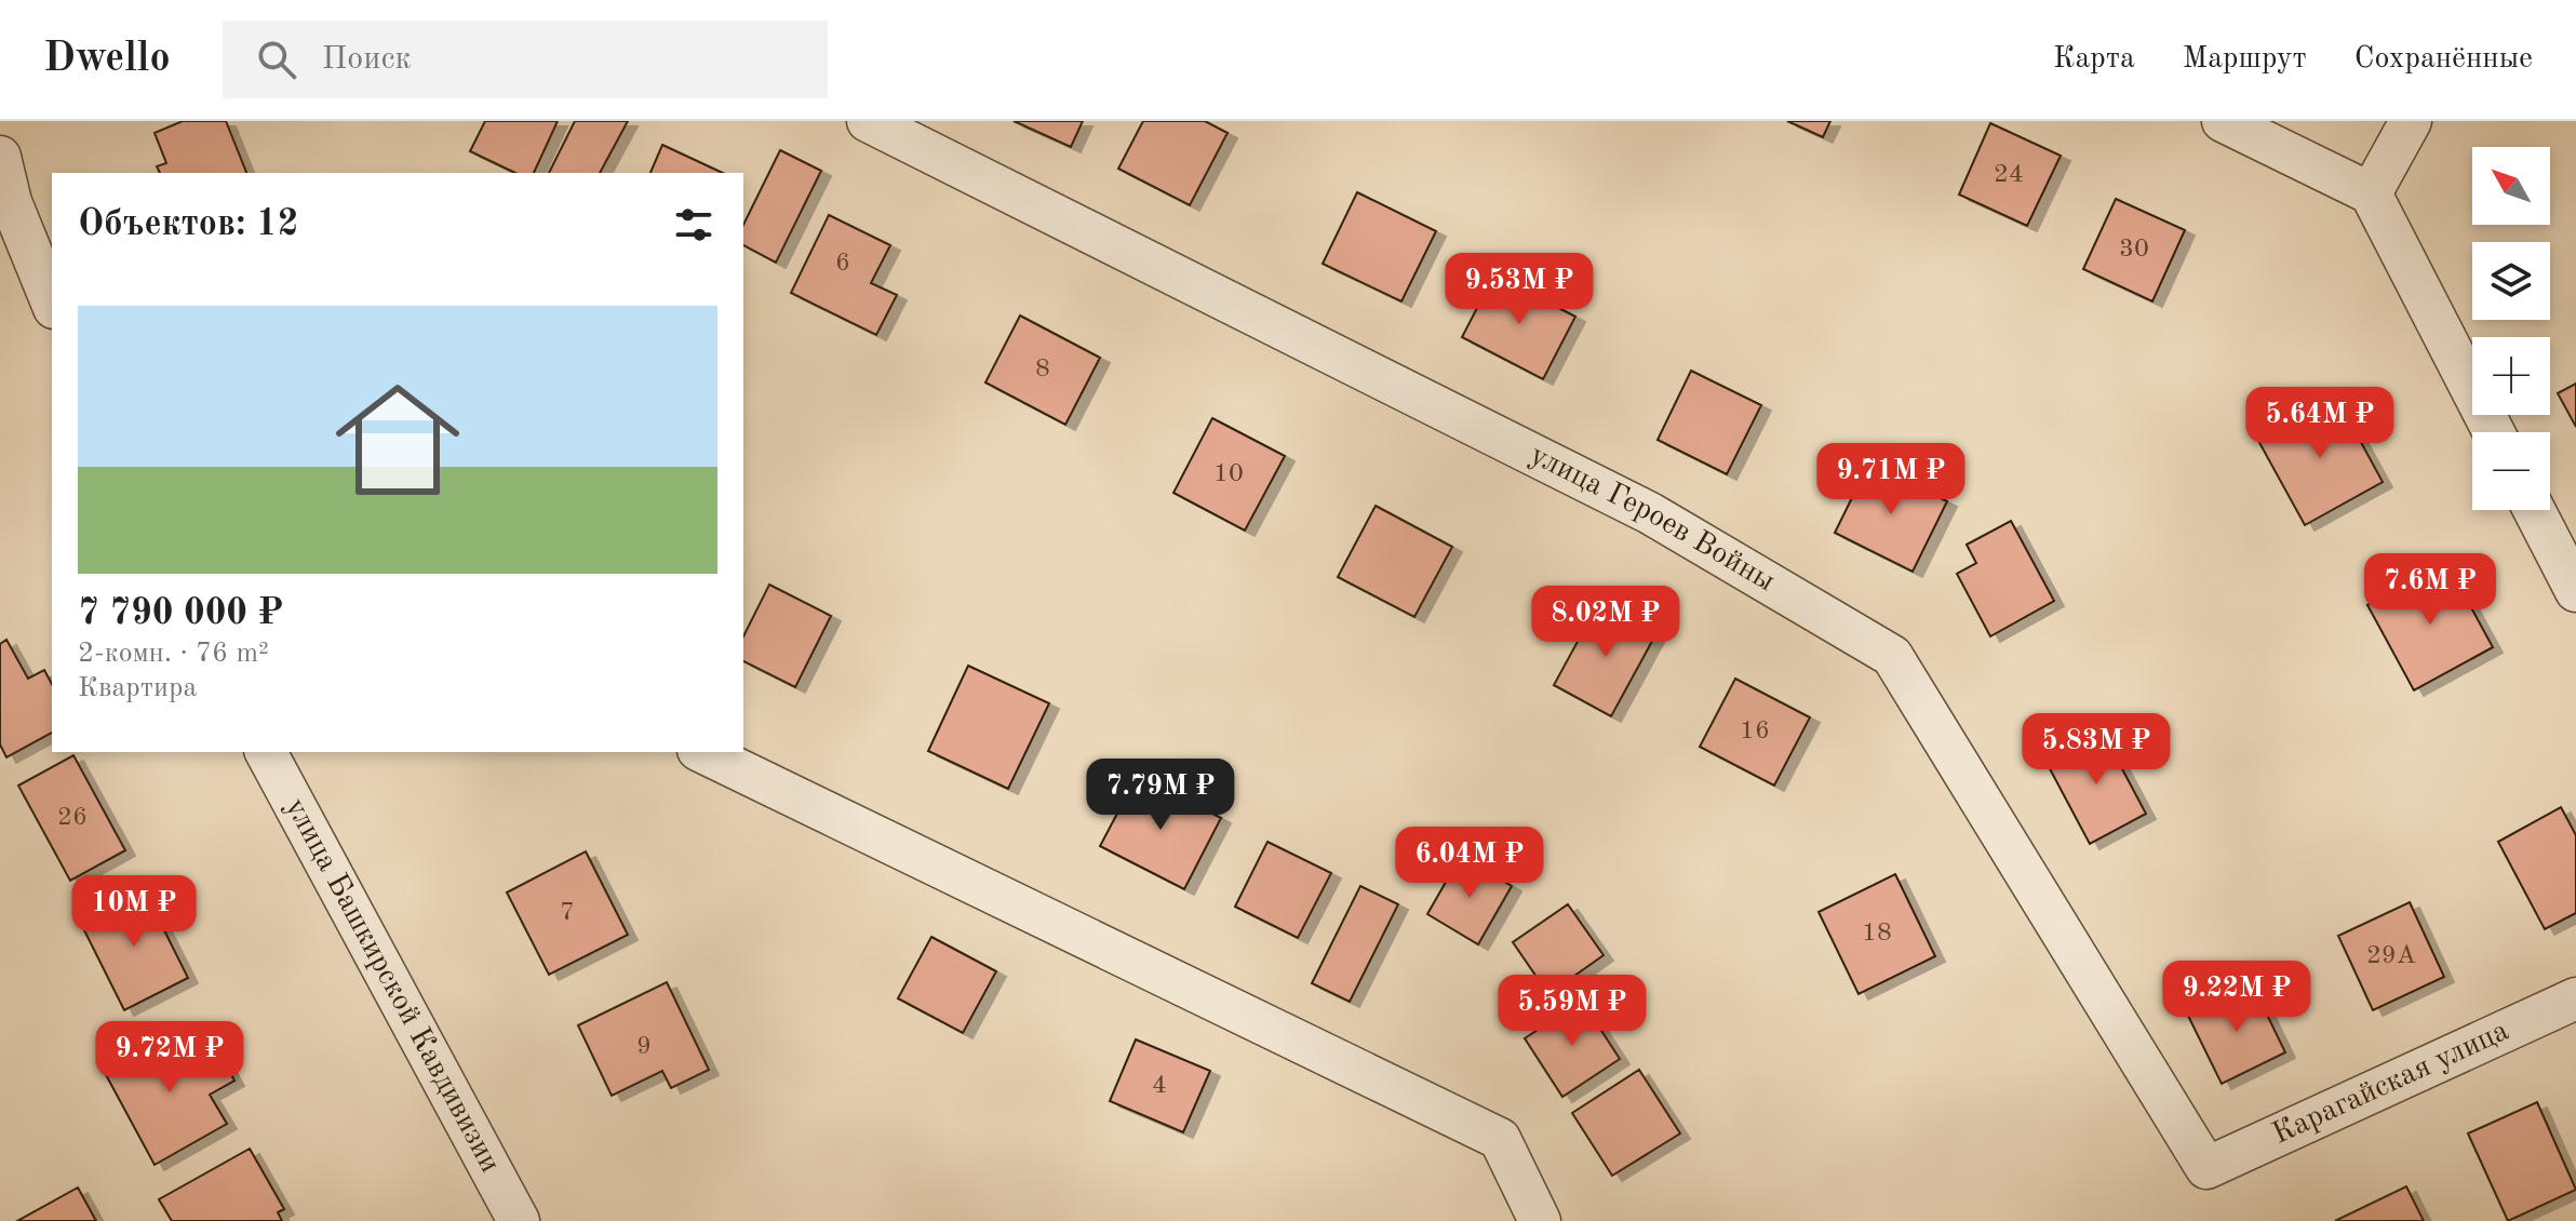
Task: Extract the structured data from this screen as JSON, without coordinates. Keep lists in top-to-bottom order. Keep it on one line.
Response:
{"streets":{"street":["улица Героев Войны","улица Башкирской Кавдивизии","Карагайская улица"]},"crossings":[["улица Героев Войны","Карагайская улица"]],"house_numbers":["24","30","6","8","10","16","26","7","18","29А","9","4"],"north":"top left","page":{"header":"Dwello","search":"Поиск","nav":["Карта","Маршрут","Сохранённые"],"map_buttons":["+","−"],"heading":"Объектов: 12","price":["9.53M ₽","5.64M ₽","9.71M ₽","7.6M ₽","8.02M ₽","5.83M ₽","7.79M ₽","6.04M ₽","10M ₽","9.22M ₽","5.59M ₽","9.72M ₽"],"list":[{"name":"7 790 000 ₽","note":"2-комн. · 76 m² · Квартира"}]}}
